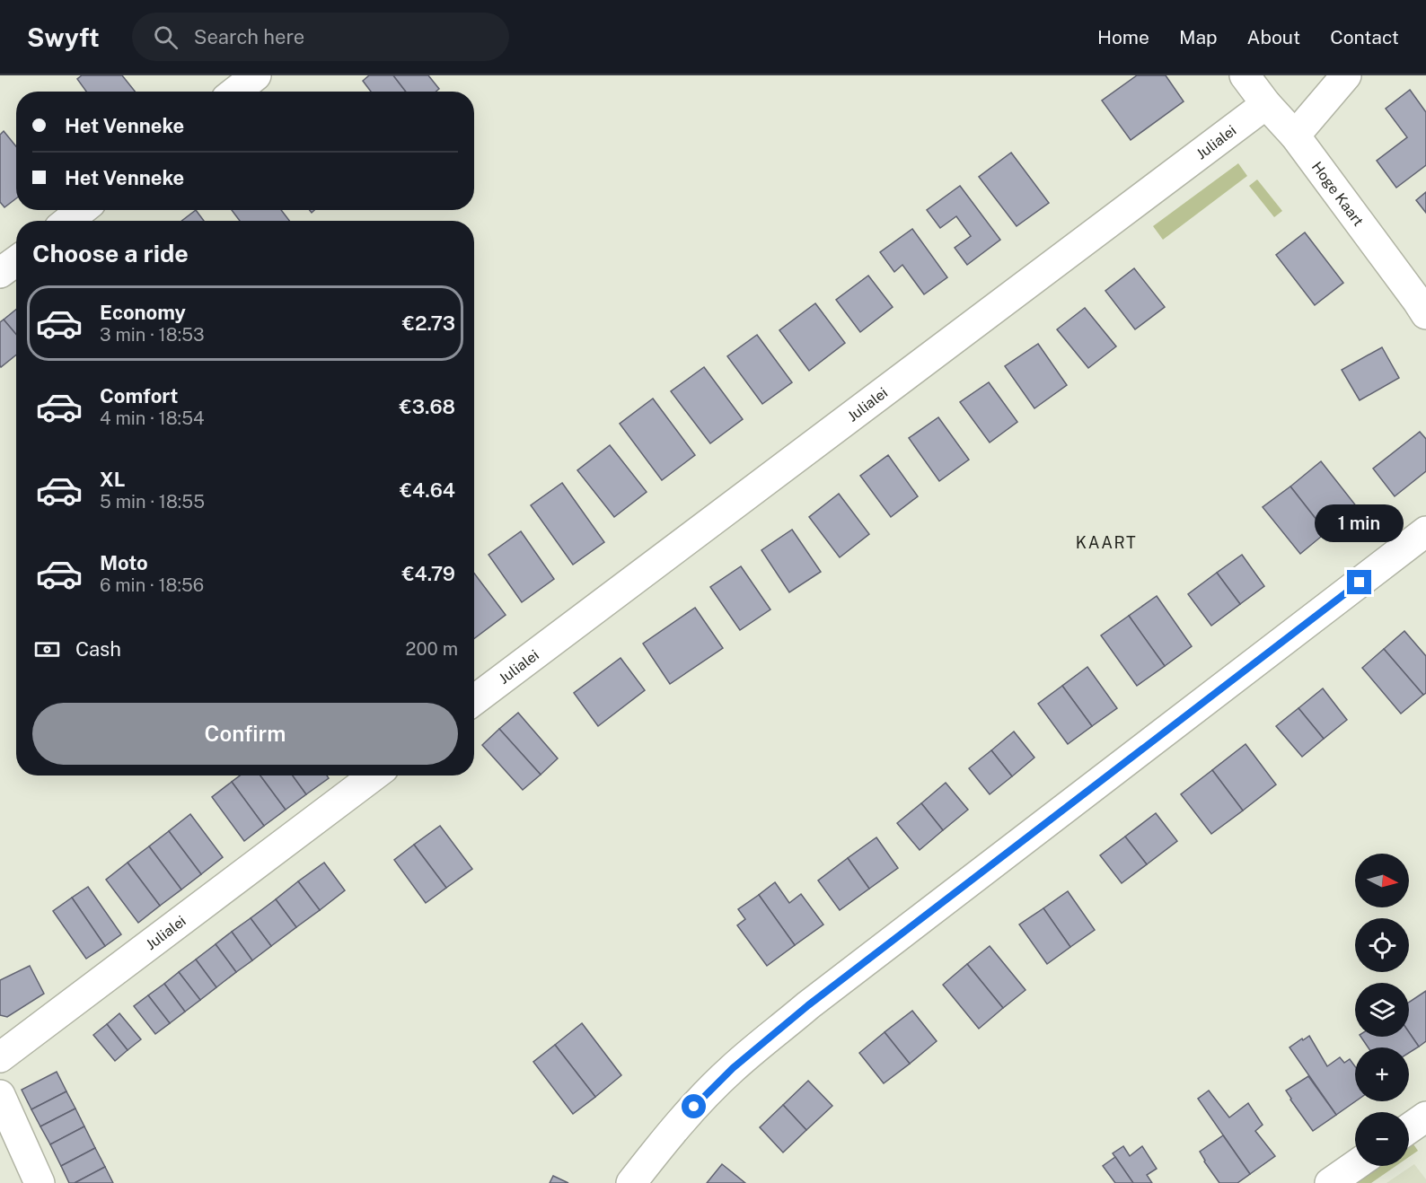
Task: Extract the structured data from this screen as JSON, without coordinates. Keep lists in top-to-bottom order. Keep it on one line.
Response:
{"streets":{"street":["Julialei","Hoge Kaart"]},"crossings":[["Julialei","Hoge Kaart"]],"districts":["KAART"],"north":"right","page":{"header":"Swyft","search":"Search here","nav":["Home","Map","About","Contact"],"banner":["Het Venneke","Het Venneke"],"heading":"Choose a ride","list":[{"name":"Economy","note":"3 min · 18:53","value":"€2.73"},{"name":"Comfort","note":"4 min · 18:54","value":"€3.68"},{"name":"XL","note":"5 min · 18:55","value":"€4.64"},{"name":"Moto","note":"6 min · 18:56","value":"€4.79"}],"bubble":"1 min","pay":["Cash","200 m"],"buttons":"Confirm","map_buttons":["+","−"]}}
